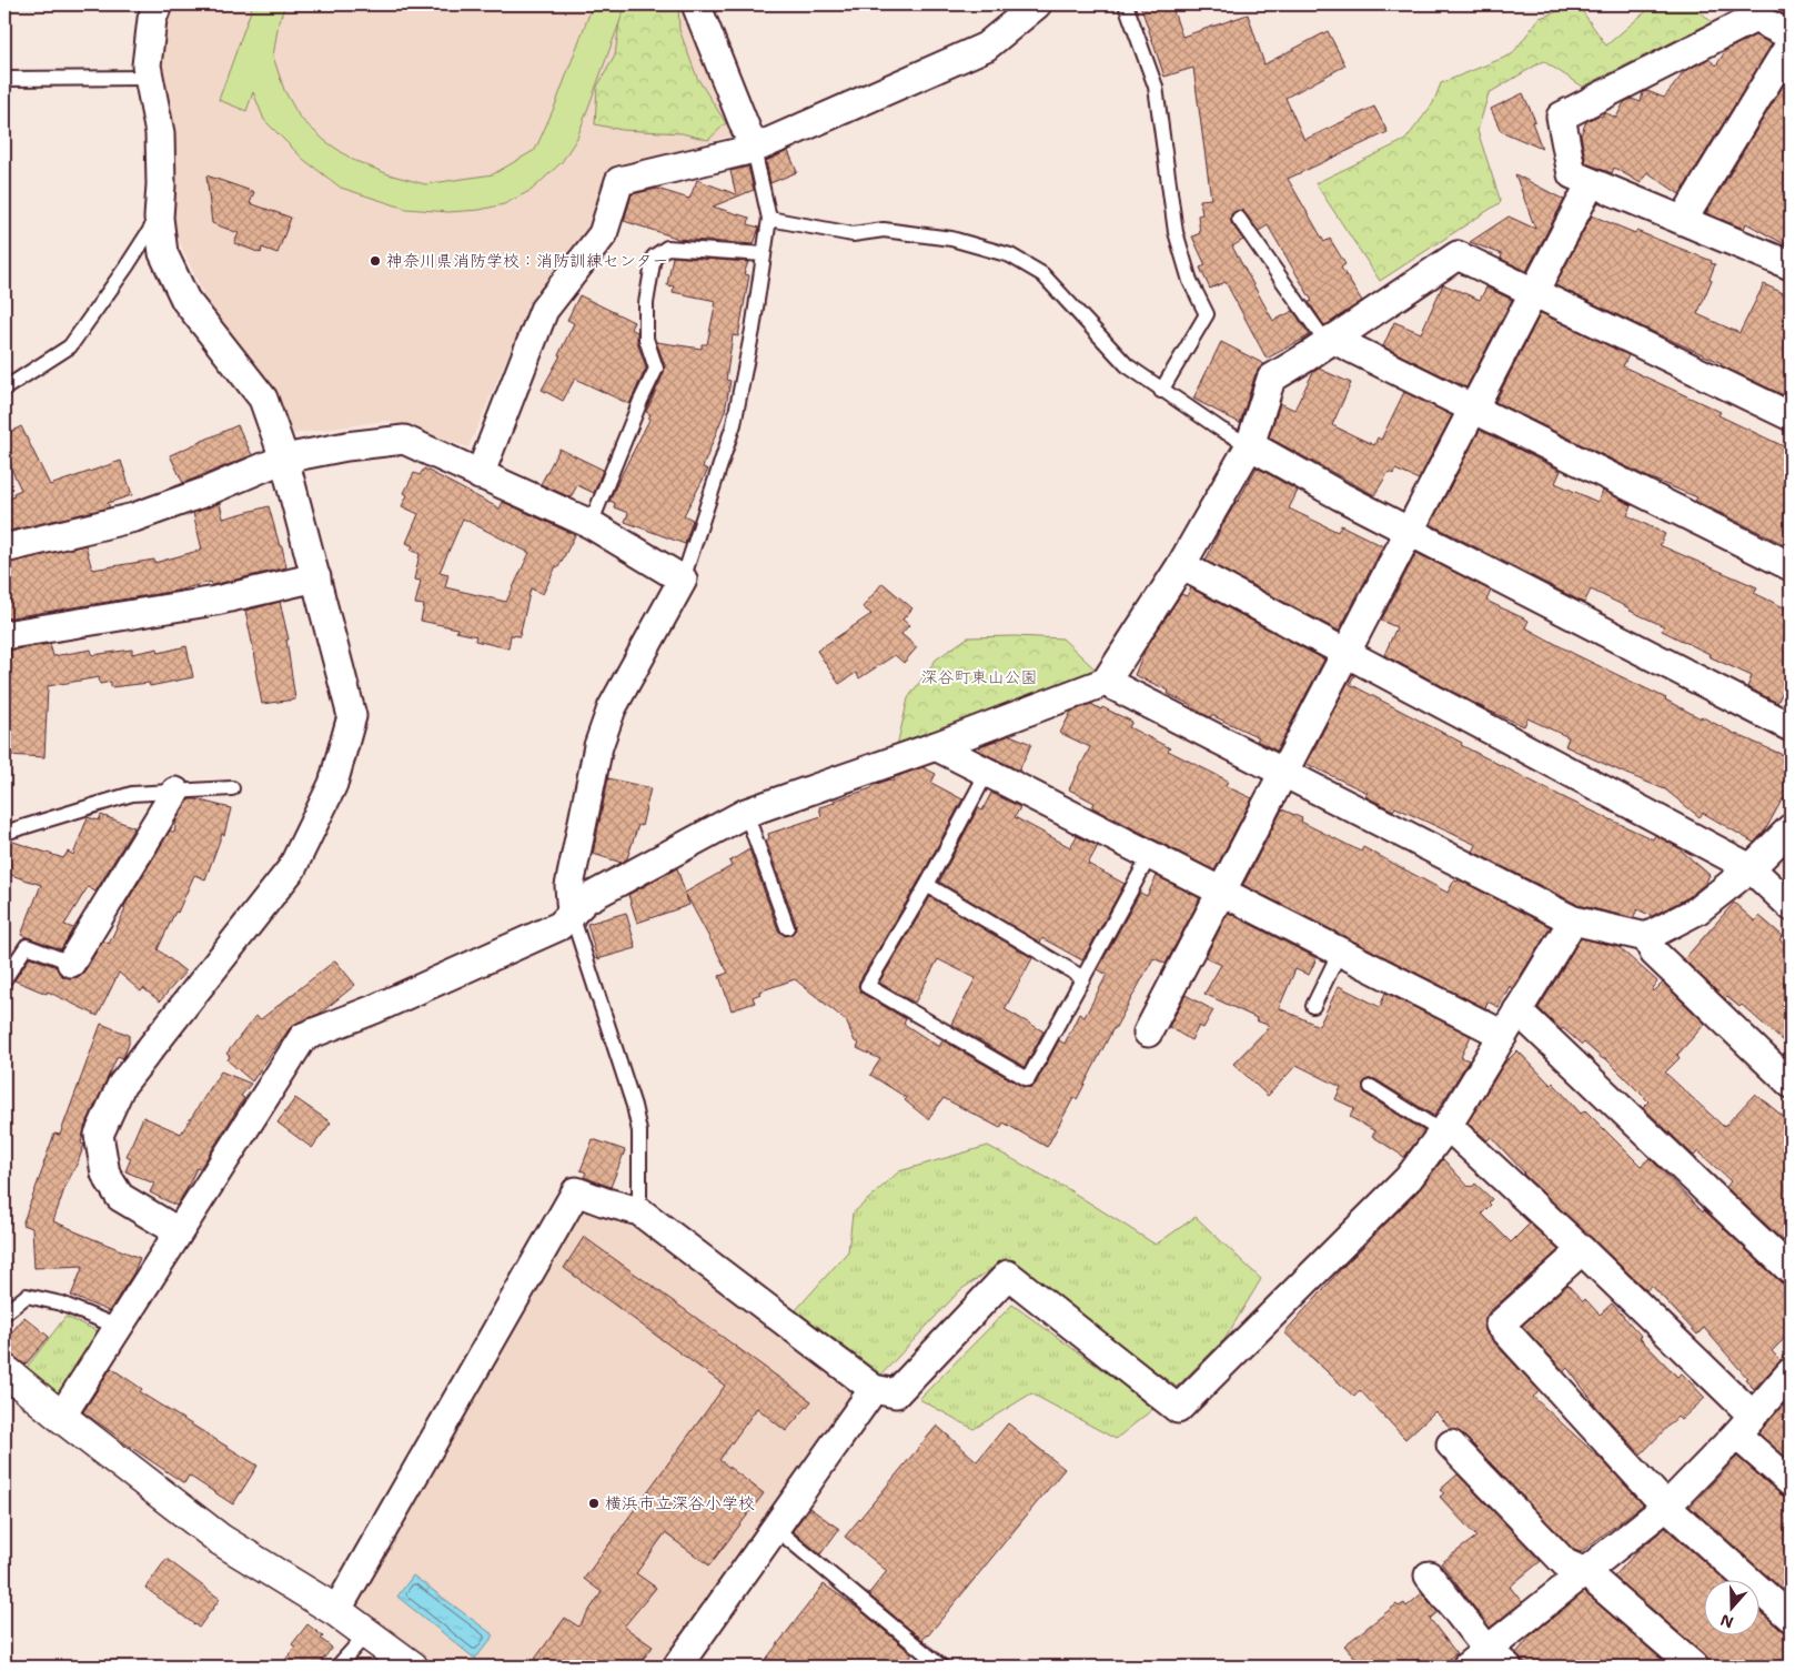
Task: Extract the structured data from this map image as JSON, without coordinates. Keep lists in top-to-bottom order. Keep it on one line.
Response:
{"parks":["深谷町東山公園"],"places":["神奈川県消防学校：消防訓練センター","横浜市立深谷小学校"],"north":"bottom"}
